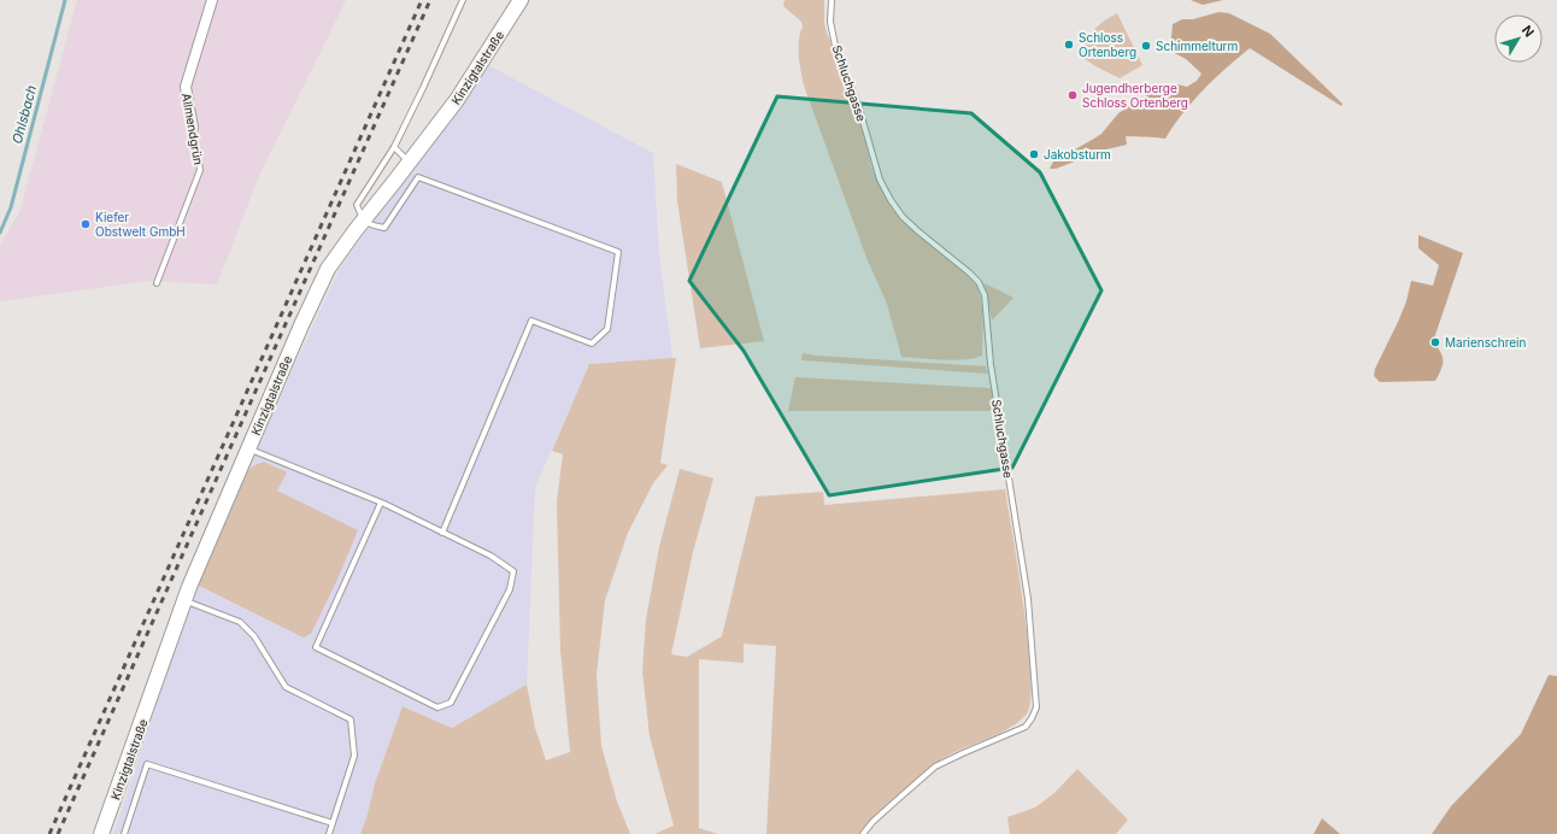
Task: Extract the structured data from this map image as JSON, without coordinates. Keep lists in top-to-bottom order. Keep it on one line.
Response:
{"streets":{"main road":["Kinzigtalstraße"],"street":["Allmendgrün"],"lane":["Schluchgasse"]},"water":["Ohlsbach"],"places":["Schloss Ortenberg","Schimmelturm","Jugendherberge Schloss Ortenberg","Jakobsturm","Kiefer Obstwelt GmbH","Marienschrein"],"north":"top right"}
